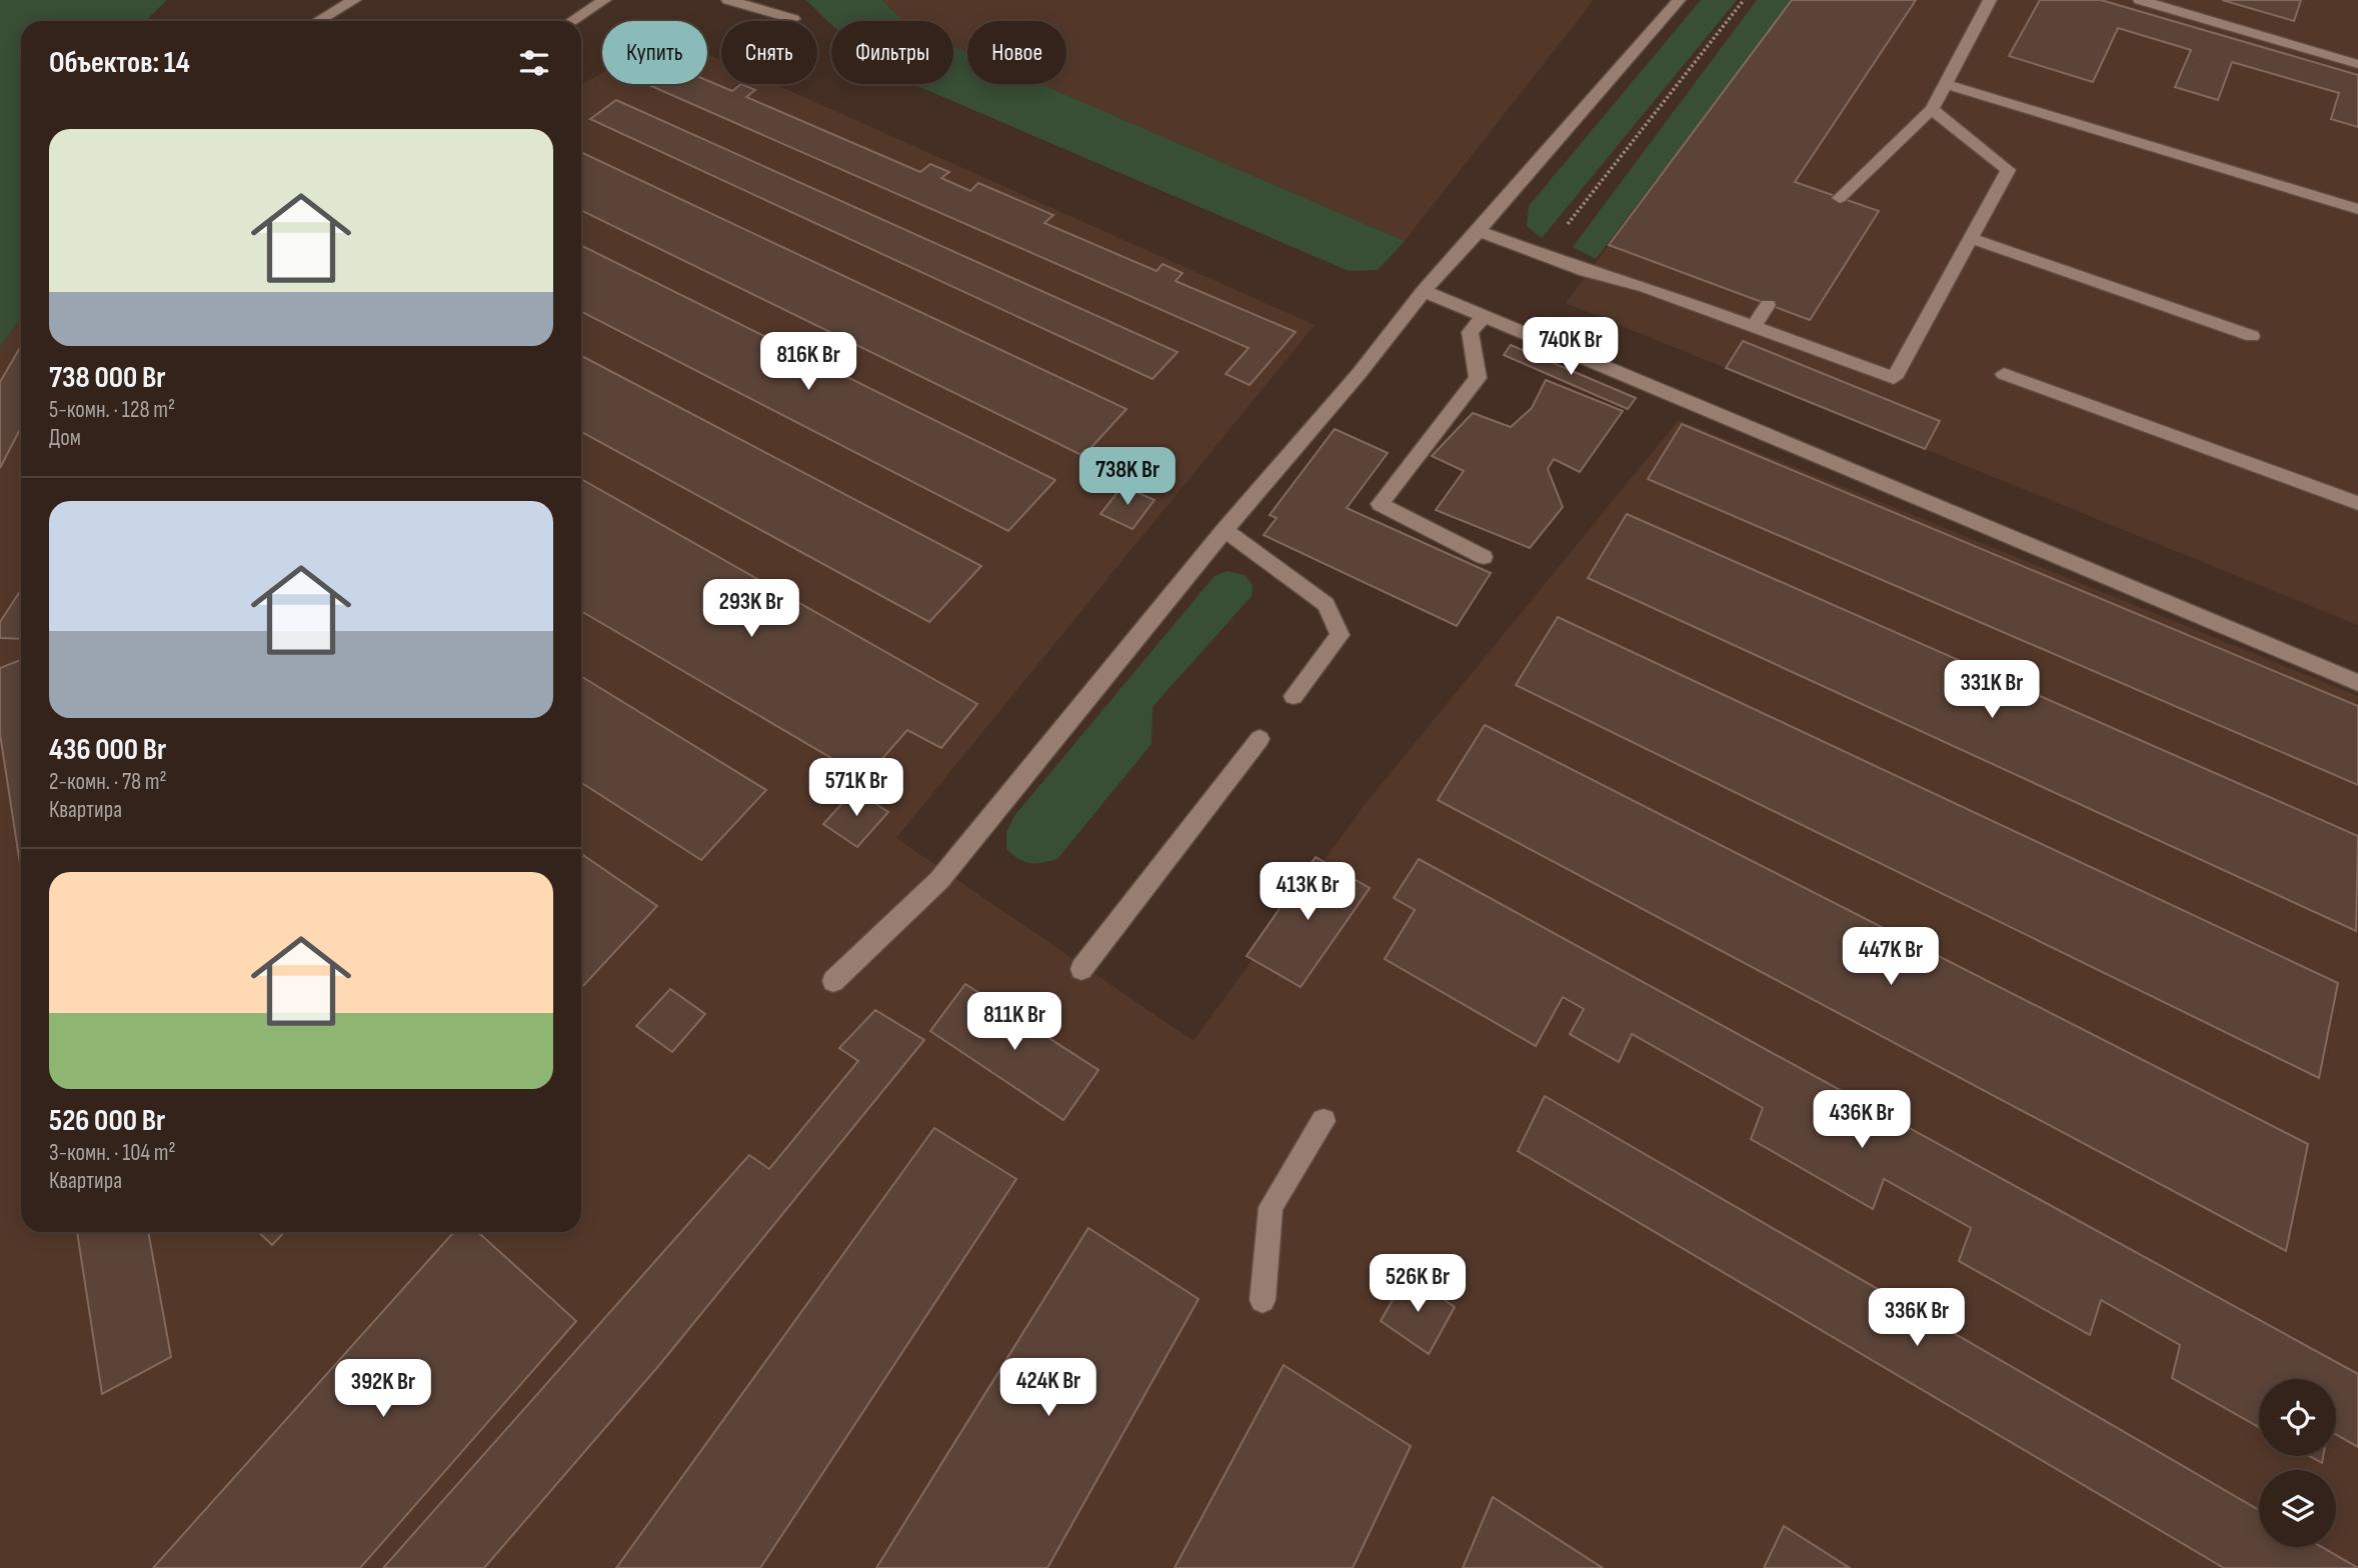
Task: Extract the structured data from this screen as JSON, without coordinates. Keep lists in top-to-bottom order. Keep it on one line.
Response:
{"page":{"chip":["Купить","Снять","Фильтры","Новое"],"heading":"Объектов: 14","list":[{"name":"738 000 Br","note":"5-комн. · 128 m² · Дом"},{"name":"436 000 Br","note":"2-комн. · 78 m² · Квартира"},{"name":"526 000 Br","note":"3-комн. · 104 m² · Квартира"}],"price":["740K Br","816K Br","738K Br","293K Br","331K Br","571K Br","413K Br","447K Br","811K Br","436K Br","526K Br","336K Br","424K Br","392K Br"]}}
